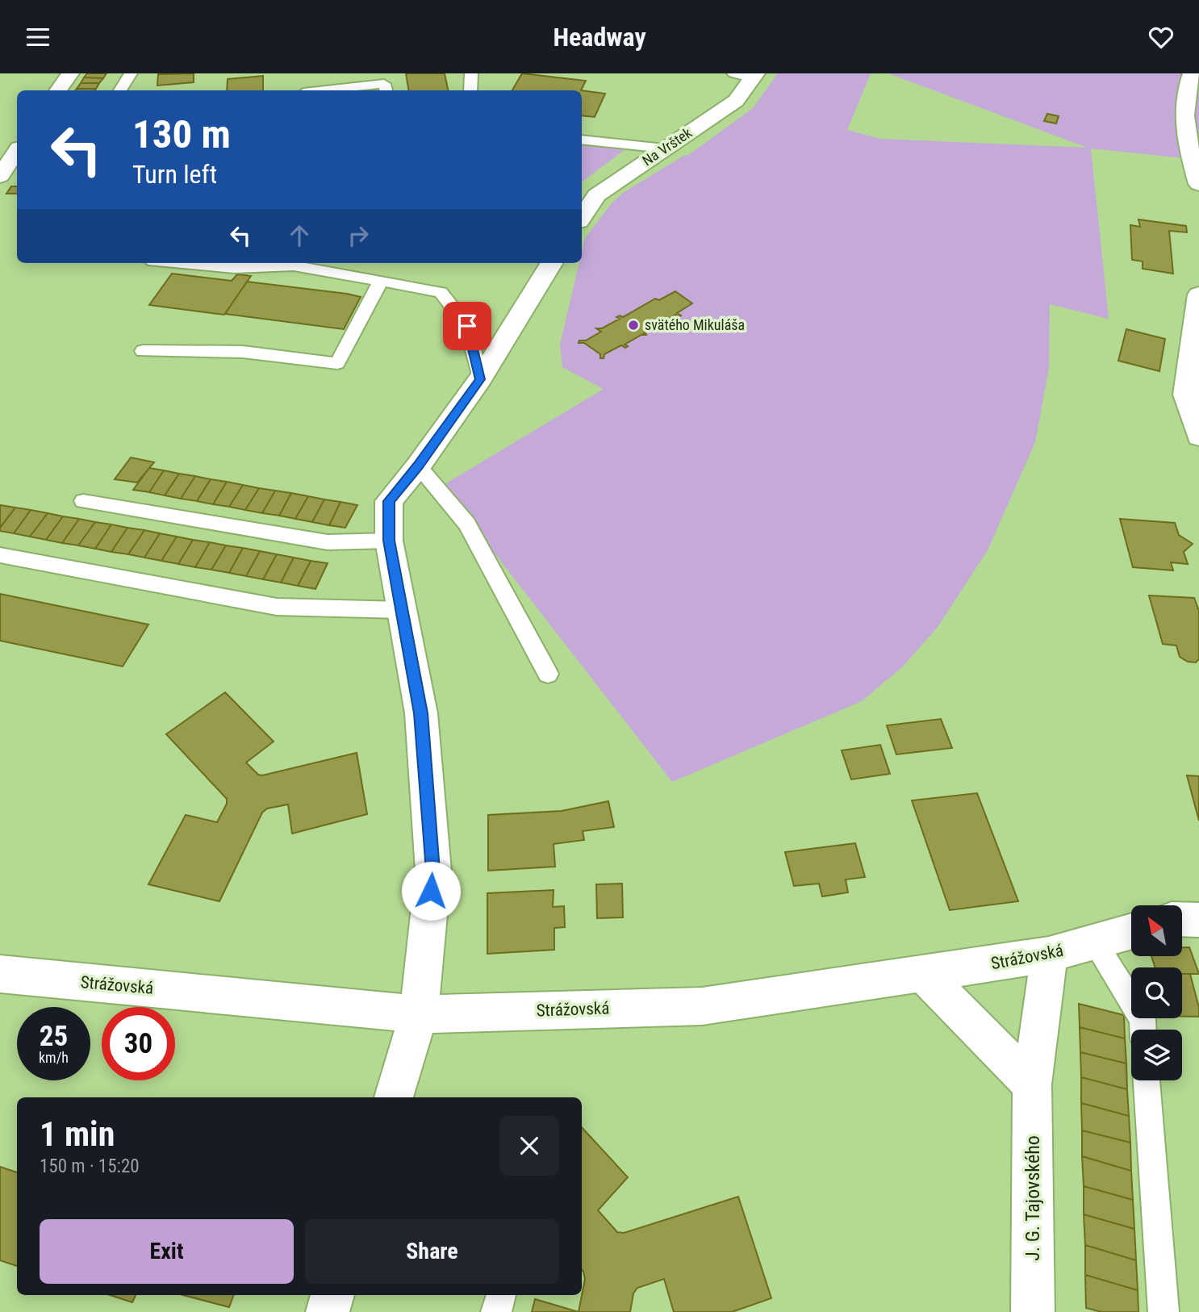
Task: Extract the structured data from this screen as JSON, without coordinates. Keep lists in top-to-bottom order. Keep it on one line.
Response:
{"streets":{"street":["Na Vrštek","Strážovská","J. G. Tajovského"]},"crossings":[["Strážovská","J. G. Tajovského"]],"places":["svätého Mikuláša"],"north":"top left","page":{"header":"Headway","turn":["130 m","Turn left"],"speed":"25 km/h","limit":"30","heading":["1 min","150 m · 15:20"],"buttons":["Exit","Share"]}}
